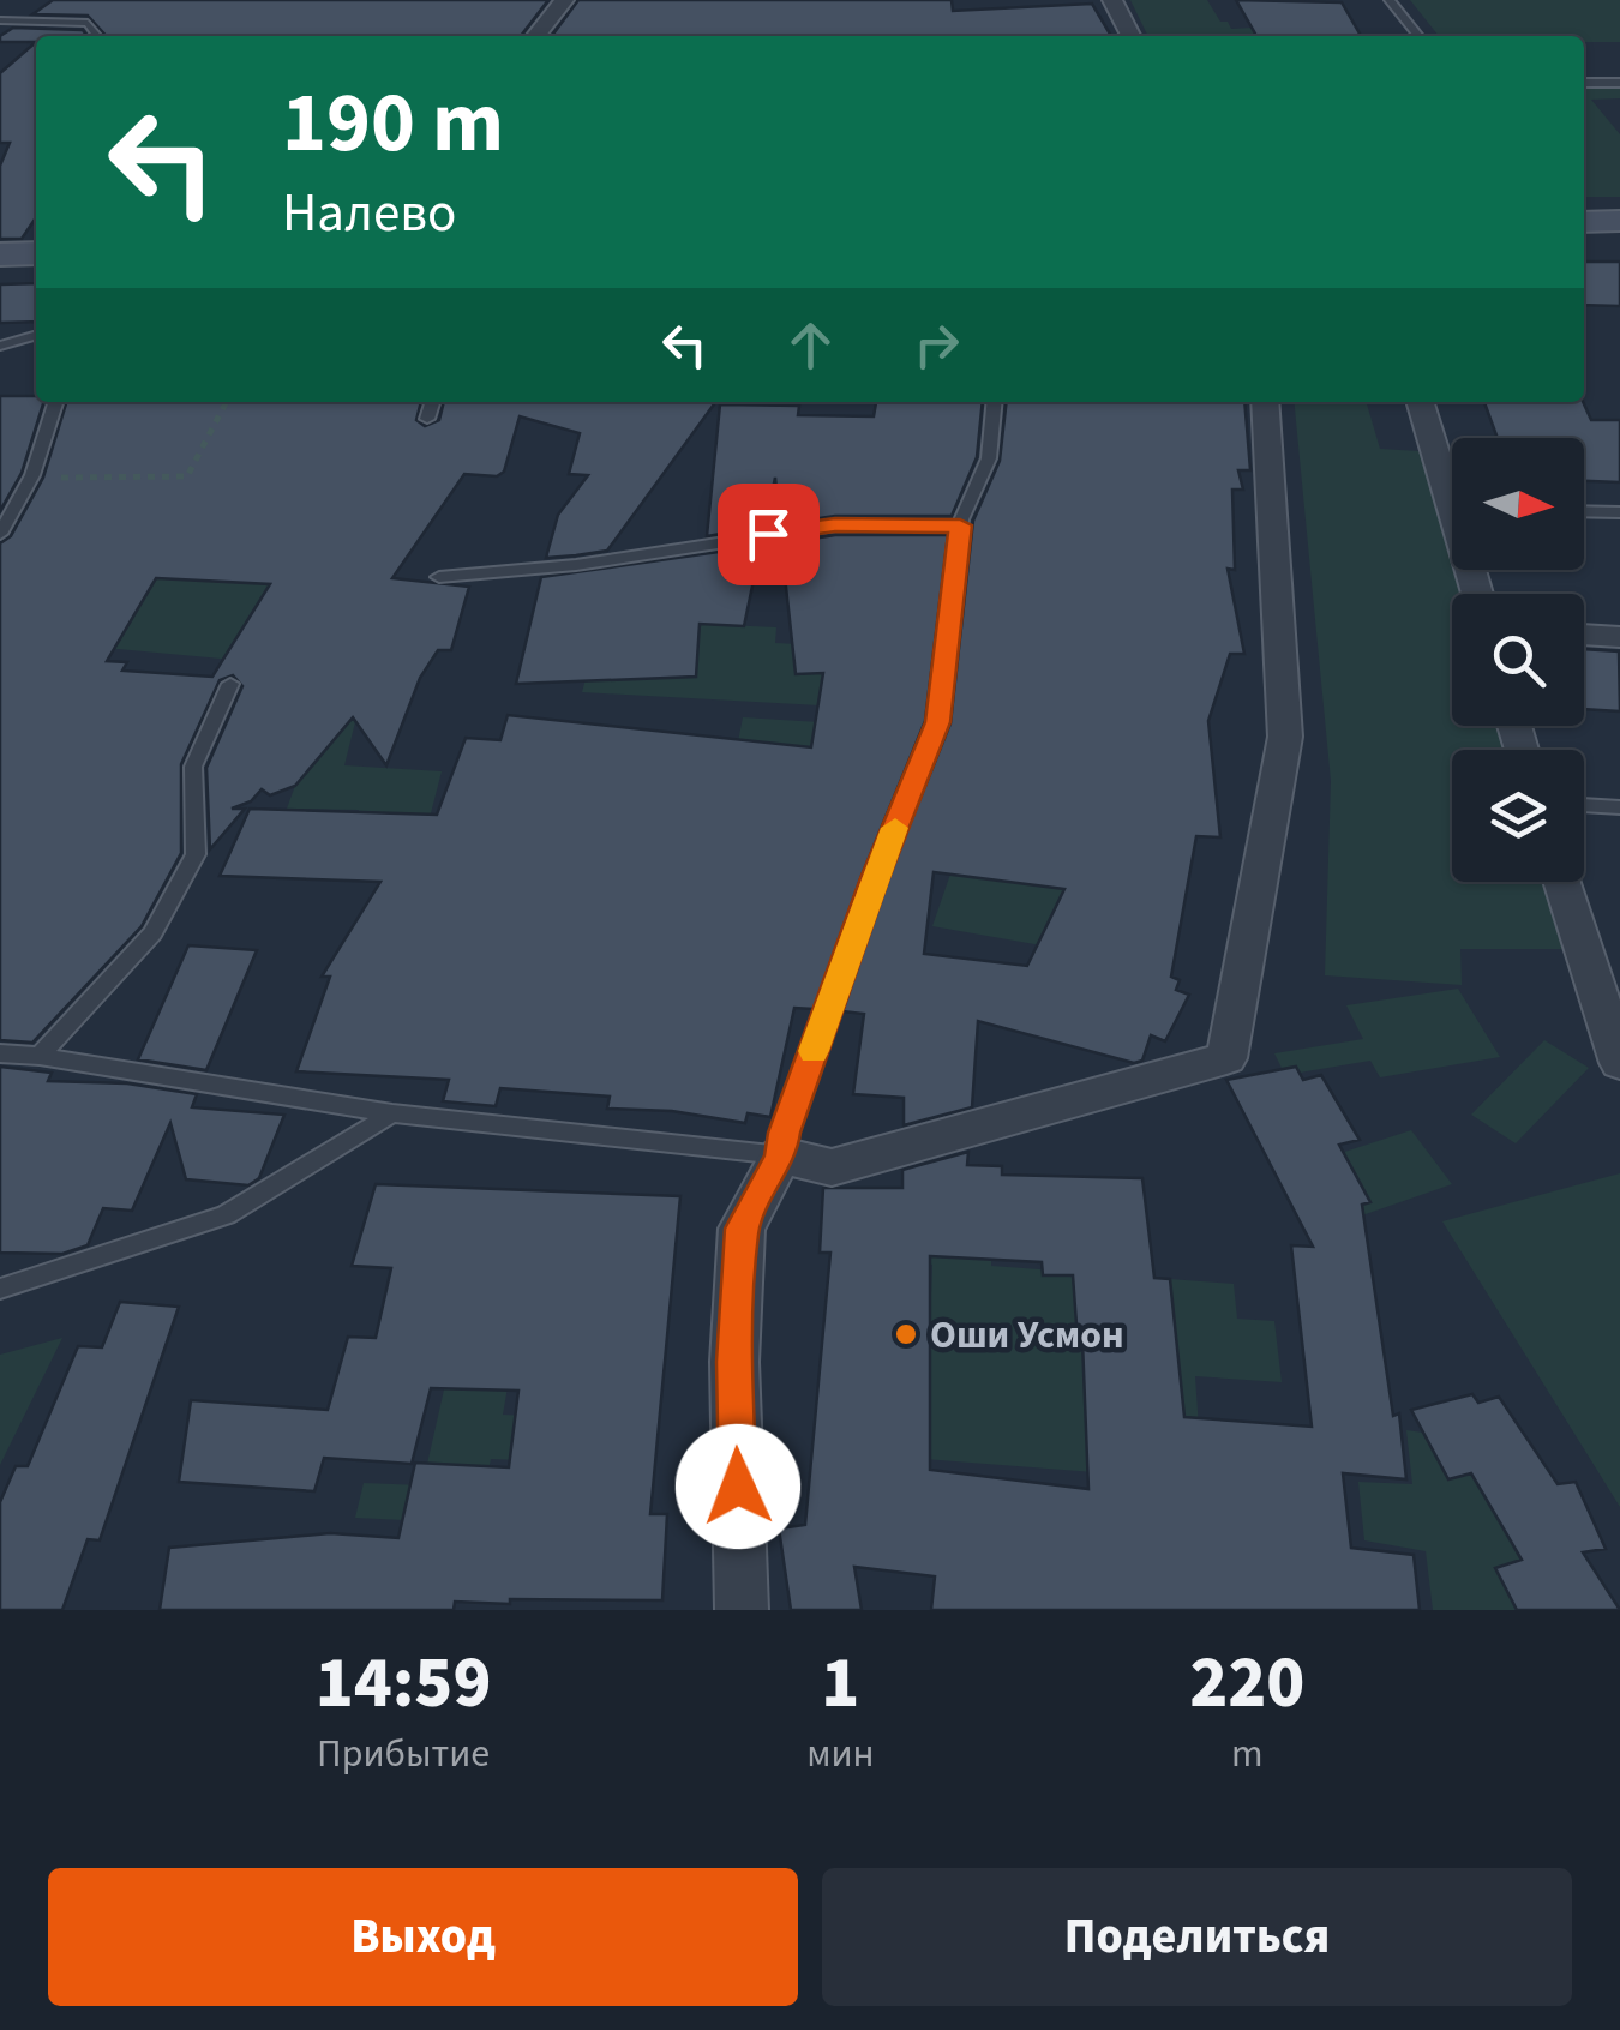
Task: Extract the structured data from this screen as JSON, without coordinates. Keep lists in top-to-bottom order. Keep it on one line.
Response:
{"places":["Оши Усмон"],"north":"right","page":{"turn":["190 m","Налево"],"eta":["14:59","Прибытие","1","мин","220","m"],"buttons":["Выход","Поделиться"]}}
